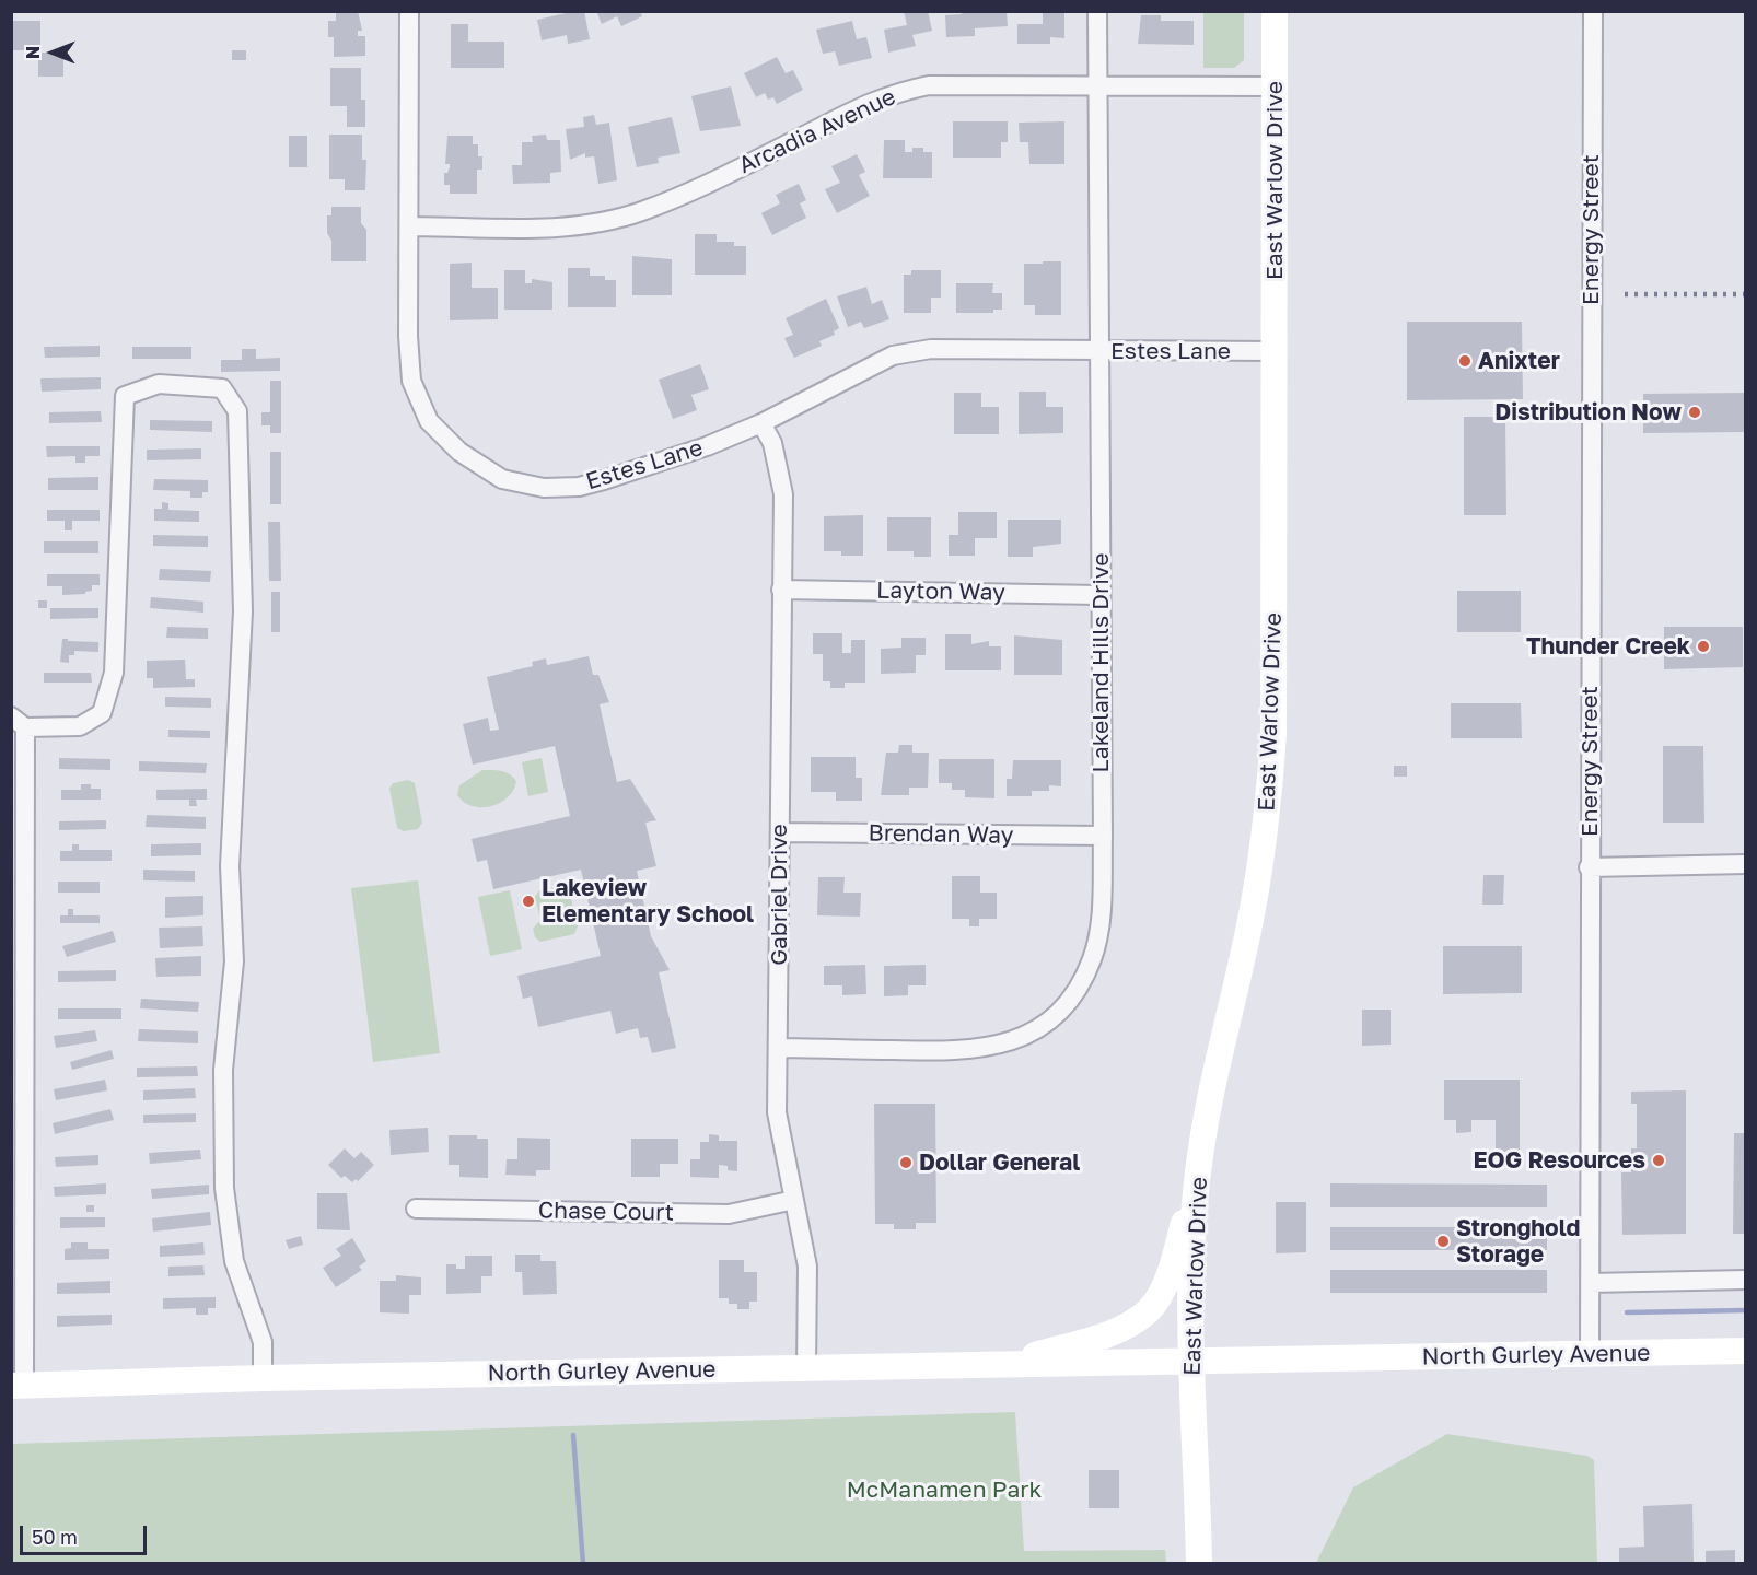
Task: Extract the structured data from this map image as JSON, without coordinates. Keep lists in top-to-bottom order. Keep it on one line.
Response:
{"streets":{"street":["Arcadia Avenue","East Warlow Drive","Energy Street","Estes Lane","Layton Way","Lakeland Hills Drive","Brendan Way","Gabriel Drive","Chase Court","North Gurley Avenue"]},"crossings":[["Arcadia Avenue","East Warlow Drive"],["Arcadia Avenue","Estes Lane"],["Arcadia Avenue","Lakeland Hills Drive"],["East Warlow Drive","Estes Lane"],["East Warlow Drive","North Gurley Avenue"],["Energy Street","North Gurley Avenue"],["Estes Lane","Lakeland Hills Drive"],["Estes Lane","Gabriel Drive"],["Layton Way","Lakeland Hills Drive"],["Layton Way","Gabriel Drive"],["Lakeland Hills Drive","Brendan Way"],["Lakeland Hills Drive","Gabriel Drive"],["Brendan Way","Gabriel Drive"],["Gabriel Drive","Chase Court"],["Gabriel Drive","North Gurley Avenue"]],"parks":["McManamen Park"],"places":["Anixter","Distribution Now","Thunder Creek","Lakeview Elementary School","EOG Resources","Dollar General","Stronghold Storage"],"scale_bar":"50 m","north":"left"}
